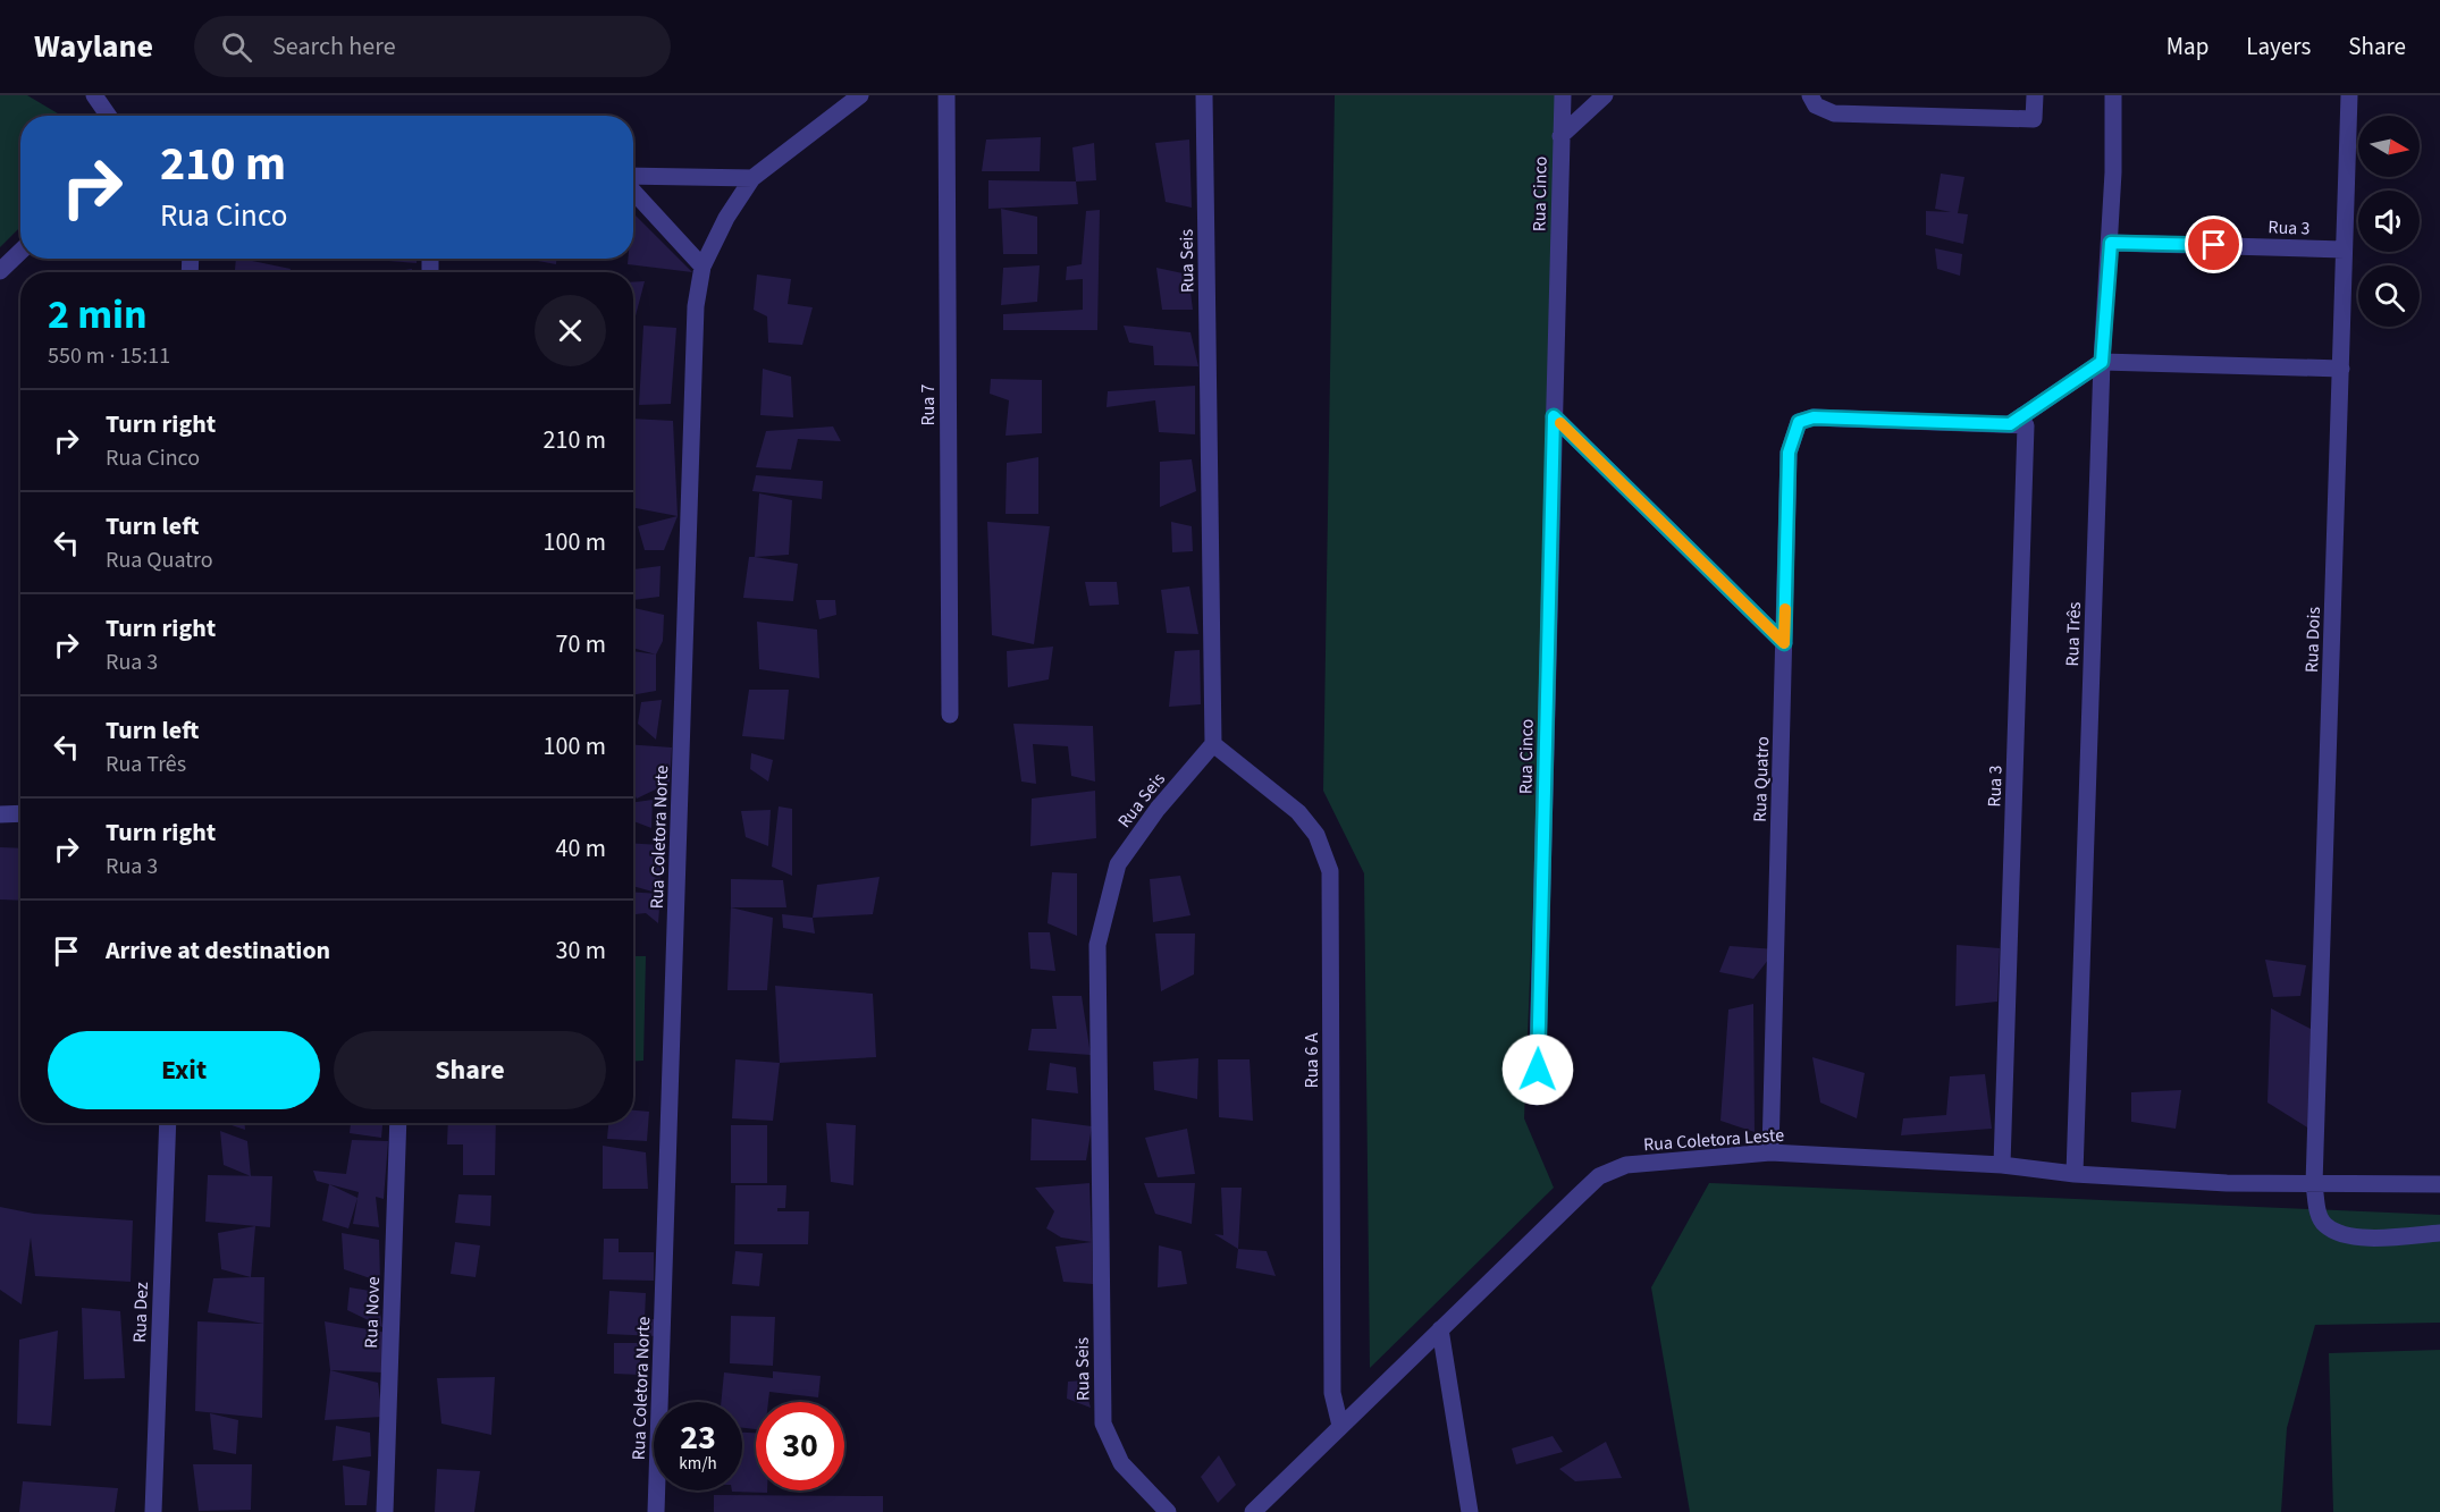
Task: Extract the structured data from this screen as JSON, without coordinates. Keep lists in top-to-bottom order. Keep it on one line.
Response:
{"streets":{"street":["Rua Cinco","Rua 3","Rua Seis","Rua 7","Rua Três","Rua Dois","Rua Quatro","Rua Coletora Norte","Rua 6 A","Rua Coletora Leste","Rua Dez","Rua Nove"]},"crossings":[["Rua 3","Rua Três"],["Rua 3","Rua Dois"],["Rua 3","Rua Quatro"],["Rua 3","Rua Coletora Leste"],["Rua Seis","Rua 6 A"],["Rua Três","Rua Coletora Leste"],["Rua Dois","Rua Coletora Leste"],["Rua Quatro","Rua Coletora Leste"],["Rua 6 A","Rua Coletora Leste"]],"north":"right","page":{"header":"Waylane","search":"Search here","nav":["Map","Layers","Share"],"turn":["210 m","Rua Cinco"],"heading":["2 min","550 m · 15:11"],"list":[{"name":"Turn right","note":"Rua Cinco","value":"210 m"},{"name":"Turn left","note":"Rua Quatro","value":"100 m"},{"name":"Turn right","note":"Rua 3","value":"70 m"},{"name":"Turn left","note":"Rua Três","value":"100 m"},{"name":"Turn right","note":"Rua 3","value":"40 m"},{"name":"Arrive at destination","value":"30 m"}],"buttons":["Exit","Share"],"speed":"23 km/h","limit":"30"}}
